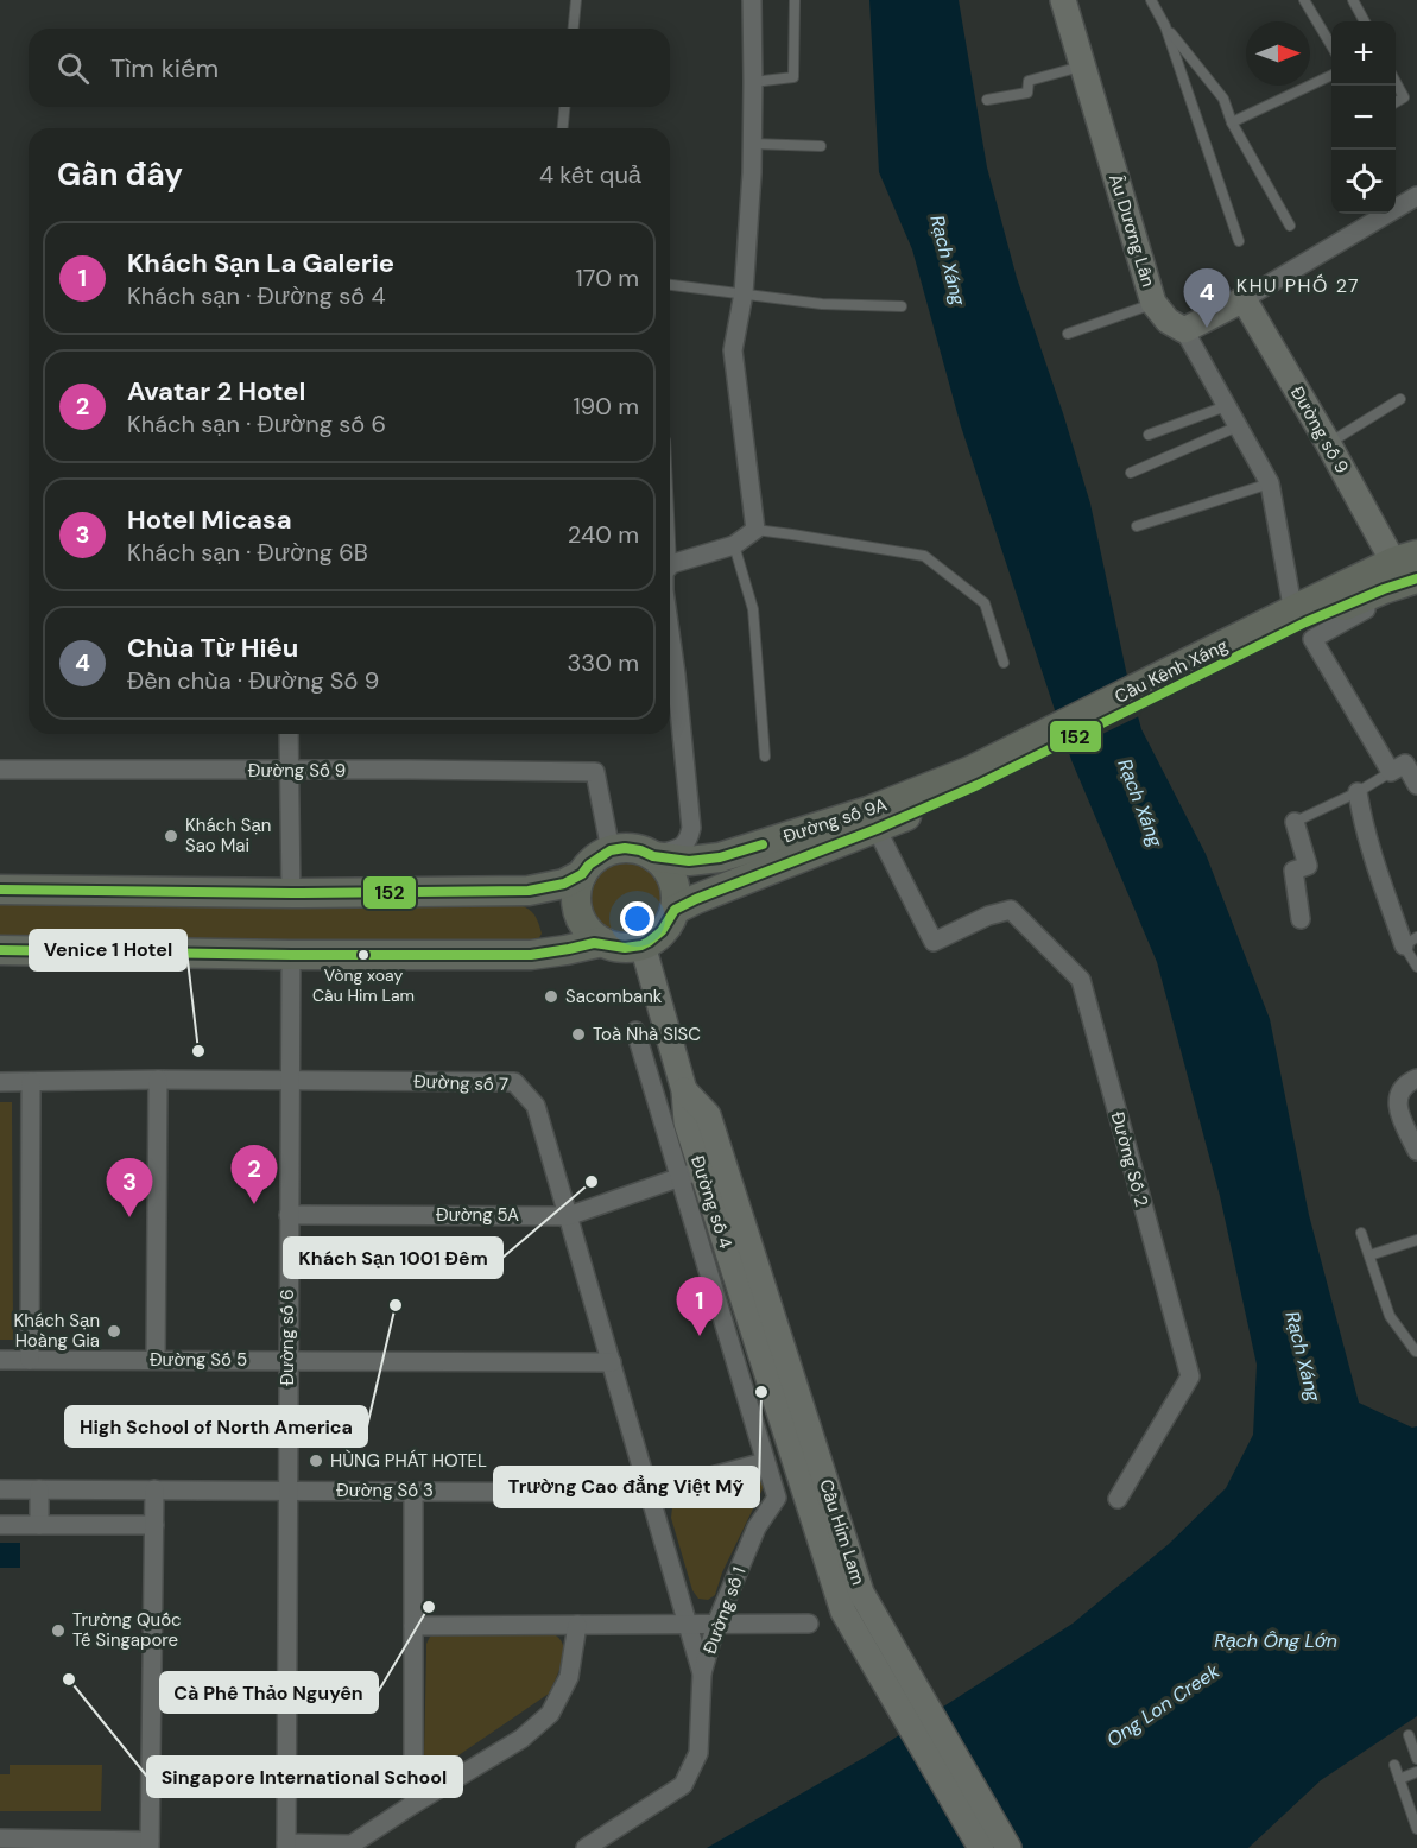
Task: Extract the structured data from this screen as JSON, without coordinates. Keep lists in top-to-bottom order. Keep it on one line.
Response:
{"streets":{"main road":["Âu Dương Lân","Đường số 9","Cầu Kênh Xáng","Đường số 9A","Đường số 4","Cầu Him Lam"],"street":["Đường Số 9","Đường số 7","Đường Số 2","Đường 5A","Đường số 6","Đường Số 5","Đường Số 3","Đường số 1"]},"crossings":[["Đường số 9","Cầu Kênh Xáng"],["Cầu Kênh Xáng","Đường số 9A"],["Đường Số 9","Đường số 9A"],["Đường Số 9","Đường số 4"],["Đường số 9A","Đường Số 2"],["Đường số 9A","Đường số 4"],["Đường số 7","Đường 5A"],["Đường số 7","Đường số 6"],["Đường số 7","Đường Số 5"],["Đường số 7","Đường Số 3"],["Đường số 7","Đường số 1"],["Đường số 4","Đường 5A"],["Đường số 4","Cầu Him Lam"],["Đường 5A","Đường số 6"],["Đường số 6","Đường Số 5"],["Đường số 6","Đường Số 3"],["Đường Số 3","Đường số 1"]],"districts":["KHU PHỐ 27"],"water":["Rạch Xáng","Rạch Ông Lớn","Ong Lon Creek"],"places":["Khách Sạn Sao Mai","Vòng xoay Cầu Him Lam","Sacombank","Toà Nhà SISC","Venice 1 Hotel","Khách Sạn 1001 Đêm","High School of North America","Khách Sạn Hoàng Gia","Trường Cao đẳng Việt Mỹ","HÙNG PHÁT HOTEL","Cà Phê Thảo Nguyên","Trường Quốc Tế Singapore","Singapore International School"],"lines":["transit line 152"],"north":"right","page":{"map_buttons":["+","−"],"search":"Tìm kiếm","heading":["Gần đây","4 kết quả"],"list":[{"mark":"1","name":"Khách Sạn La Galerie","note":"Khách sạn · Đường số 4","value":"170 m"},{"mark":"2","name":"Avatar 2 Hotel","note":"Khách sạn · Đường số 6","value":"190 m"},{"mark":"3","name":"Hotel Micasa","note":"Khách sạn · Đường 6B","value":"240 m"},{"mark":"4","name":"Chùa Từ Hiếu","note":"Đền chùa · Đường Số 9","value":"330 m"}],"pins":["4","2","3","1"]}}
